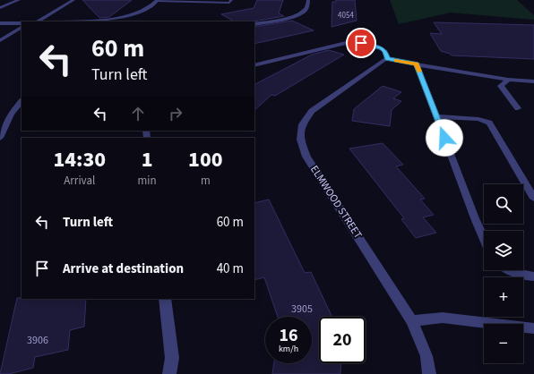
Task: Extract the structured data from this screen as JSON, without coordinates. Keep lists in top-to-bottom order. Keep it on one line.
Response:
{"streets":{"street":["ELMWOOD STREET"]},"house_numbers":["4054","3905","3906"],"page":{"turn":["60 m","Turn left"],"eta":["14:30","Arrival","1","min","100","m"],"map_buttons":["+","−"],"list":[{"name":"Turn left","value":"60 m"},{"name":"Arrive at destination","value":"40 m"}],"speed":"16 km/h","limit":"20"}}
